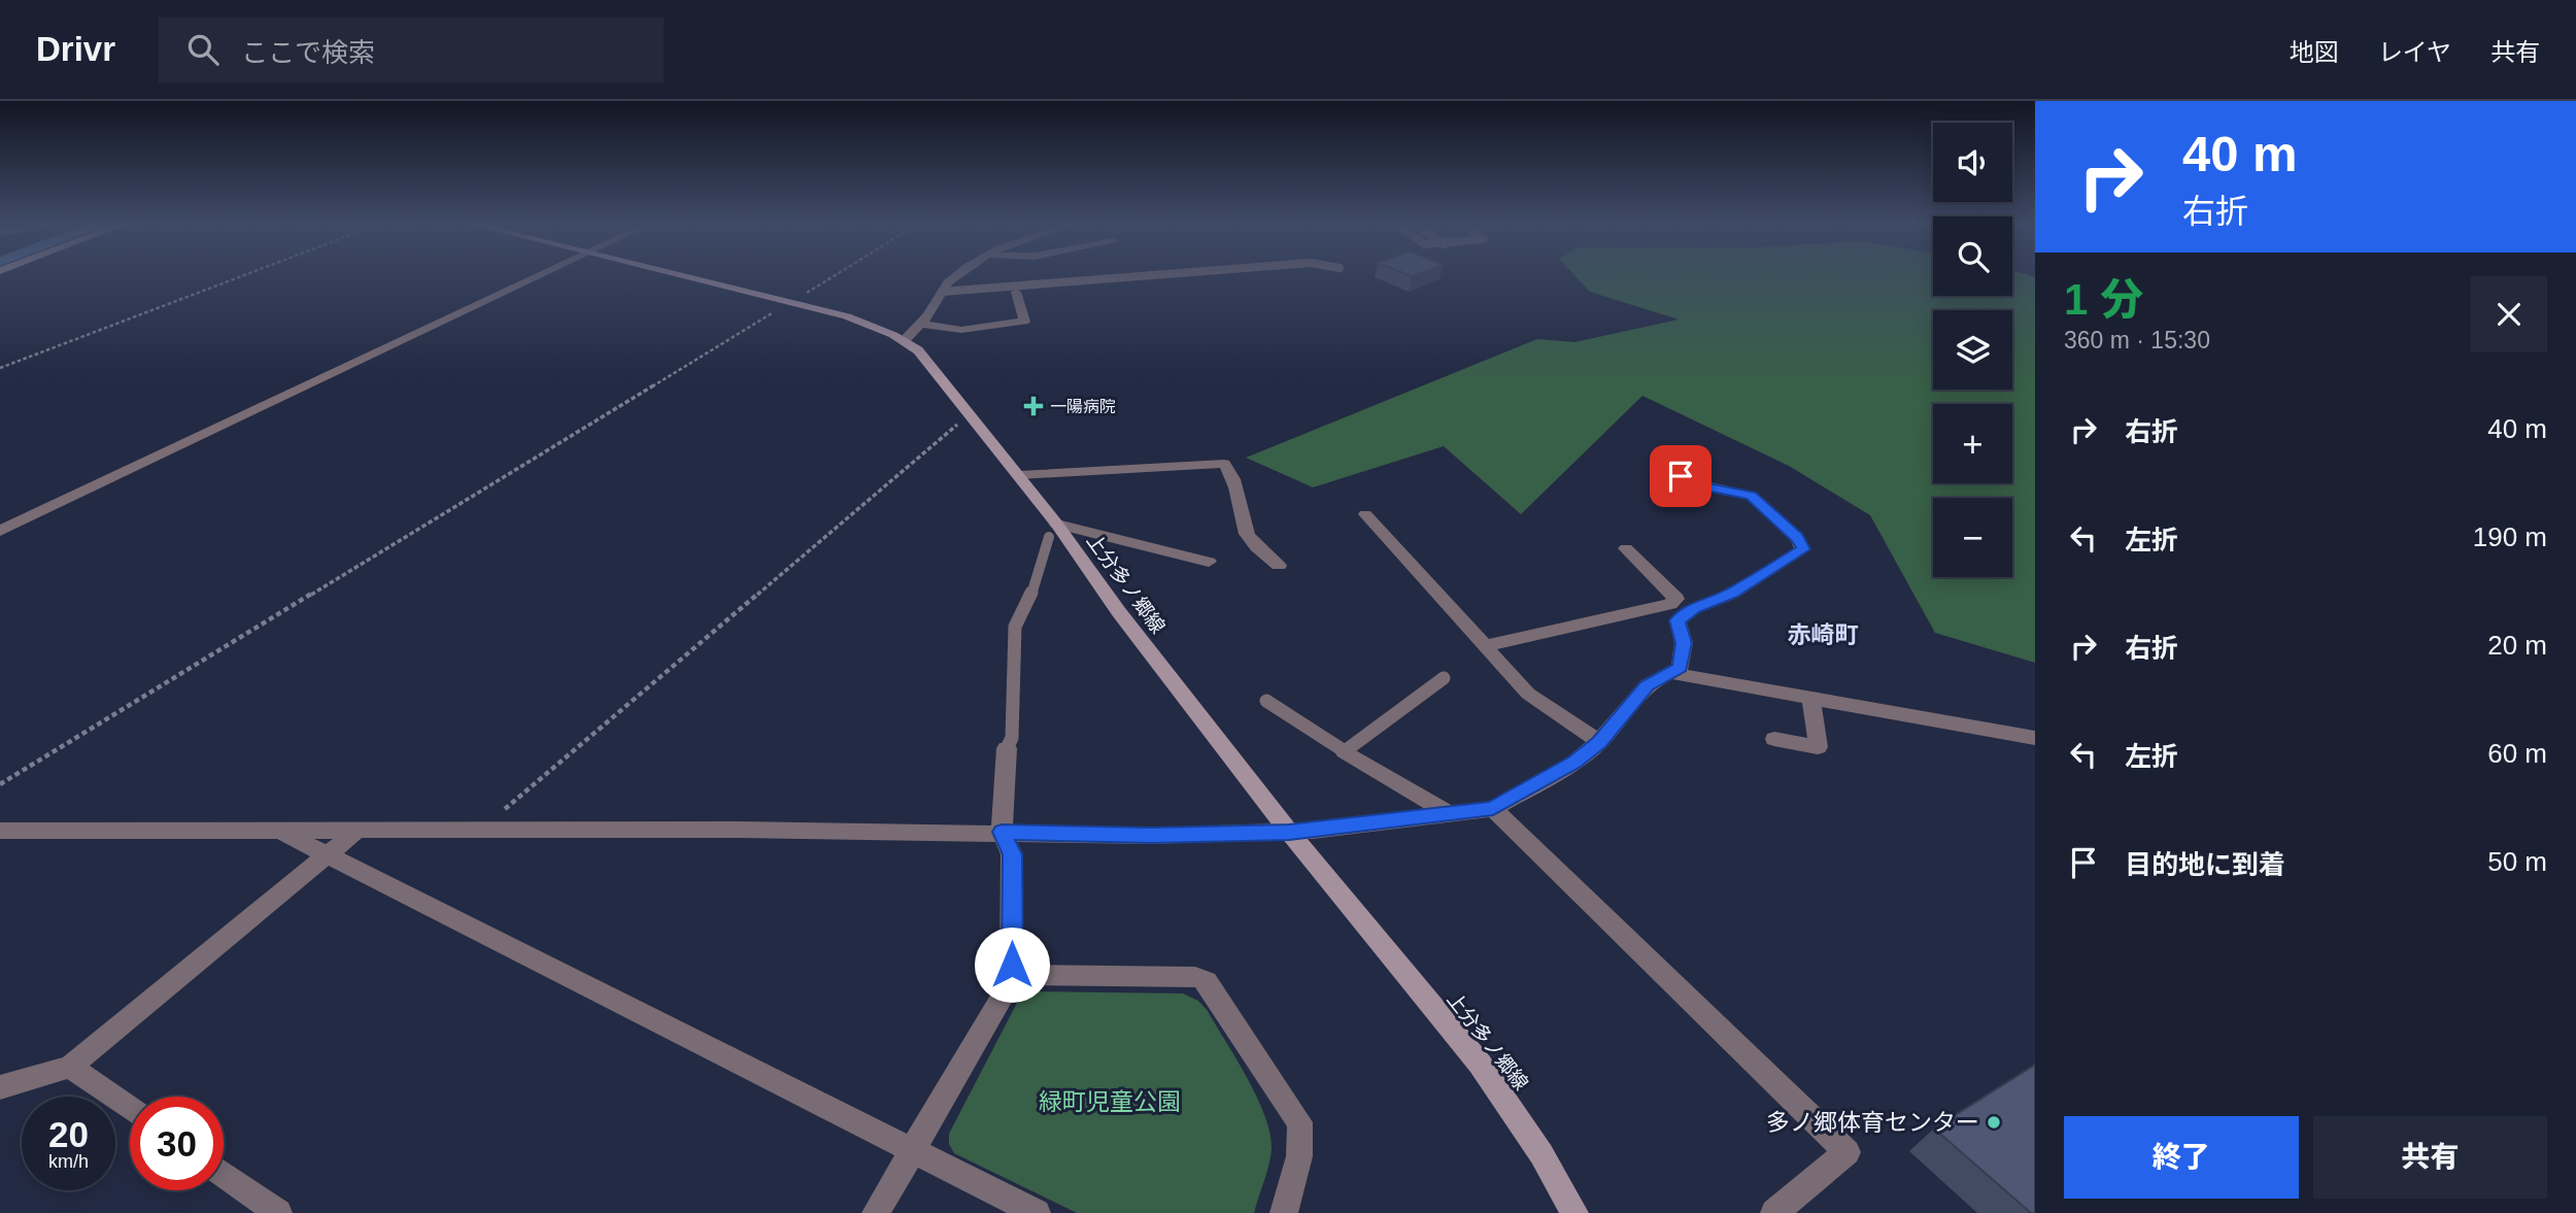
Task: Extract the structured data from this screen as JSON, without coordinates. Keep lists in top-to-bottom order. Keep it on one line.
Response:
{"streets":{"main road":["上分多ノ郷線"]},"districts":["赤崎町"],"parks":["緑町児童公園"],"places":{"health":["一陽病院"],"other":["多ノ郷体育センター"]},"page":{"header":"Drivr","search":"ここで検索","nav":["地図","レイヤ","共有"],"turn":["40 m","右折"],"map_buttons":["+","−"],"heading":["1 分","360 m · 15:30"],"list":[{"name":"右折","value":"40 m"},{"name":"左折","value":"190 m"},{"name":"右折","value":"20 m"},{"name":"左折","value":"60 m"},{"name":"目的地に到着","value":"50 m"}],"speed":"20 km/h","limit":"30","buttons":["終了","共有"]}}
